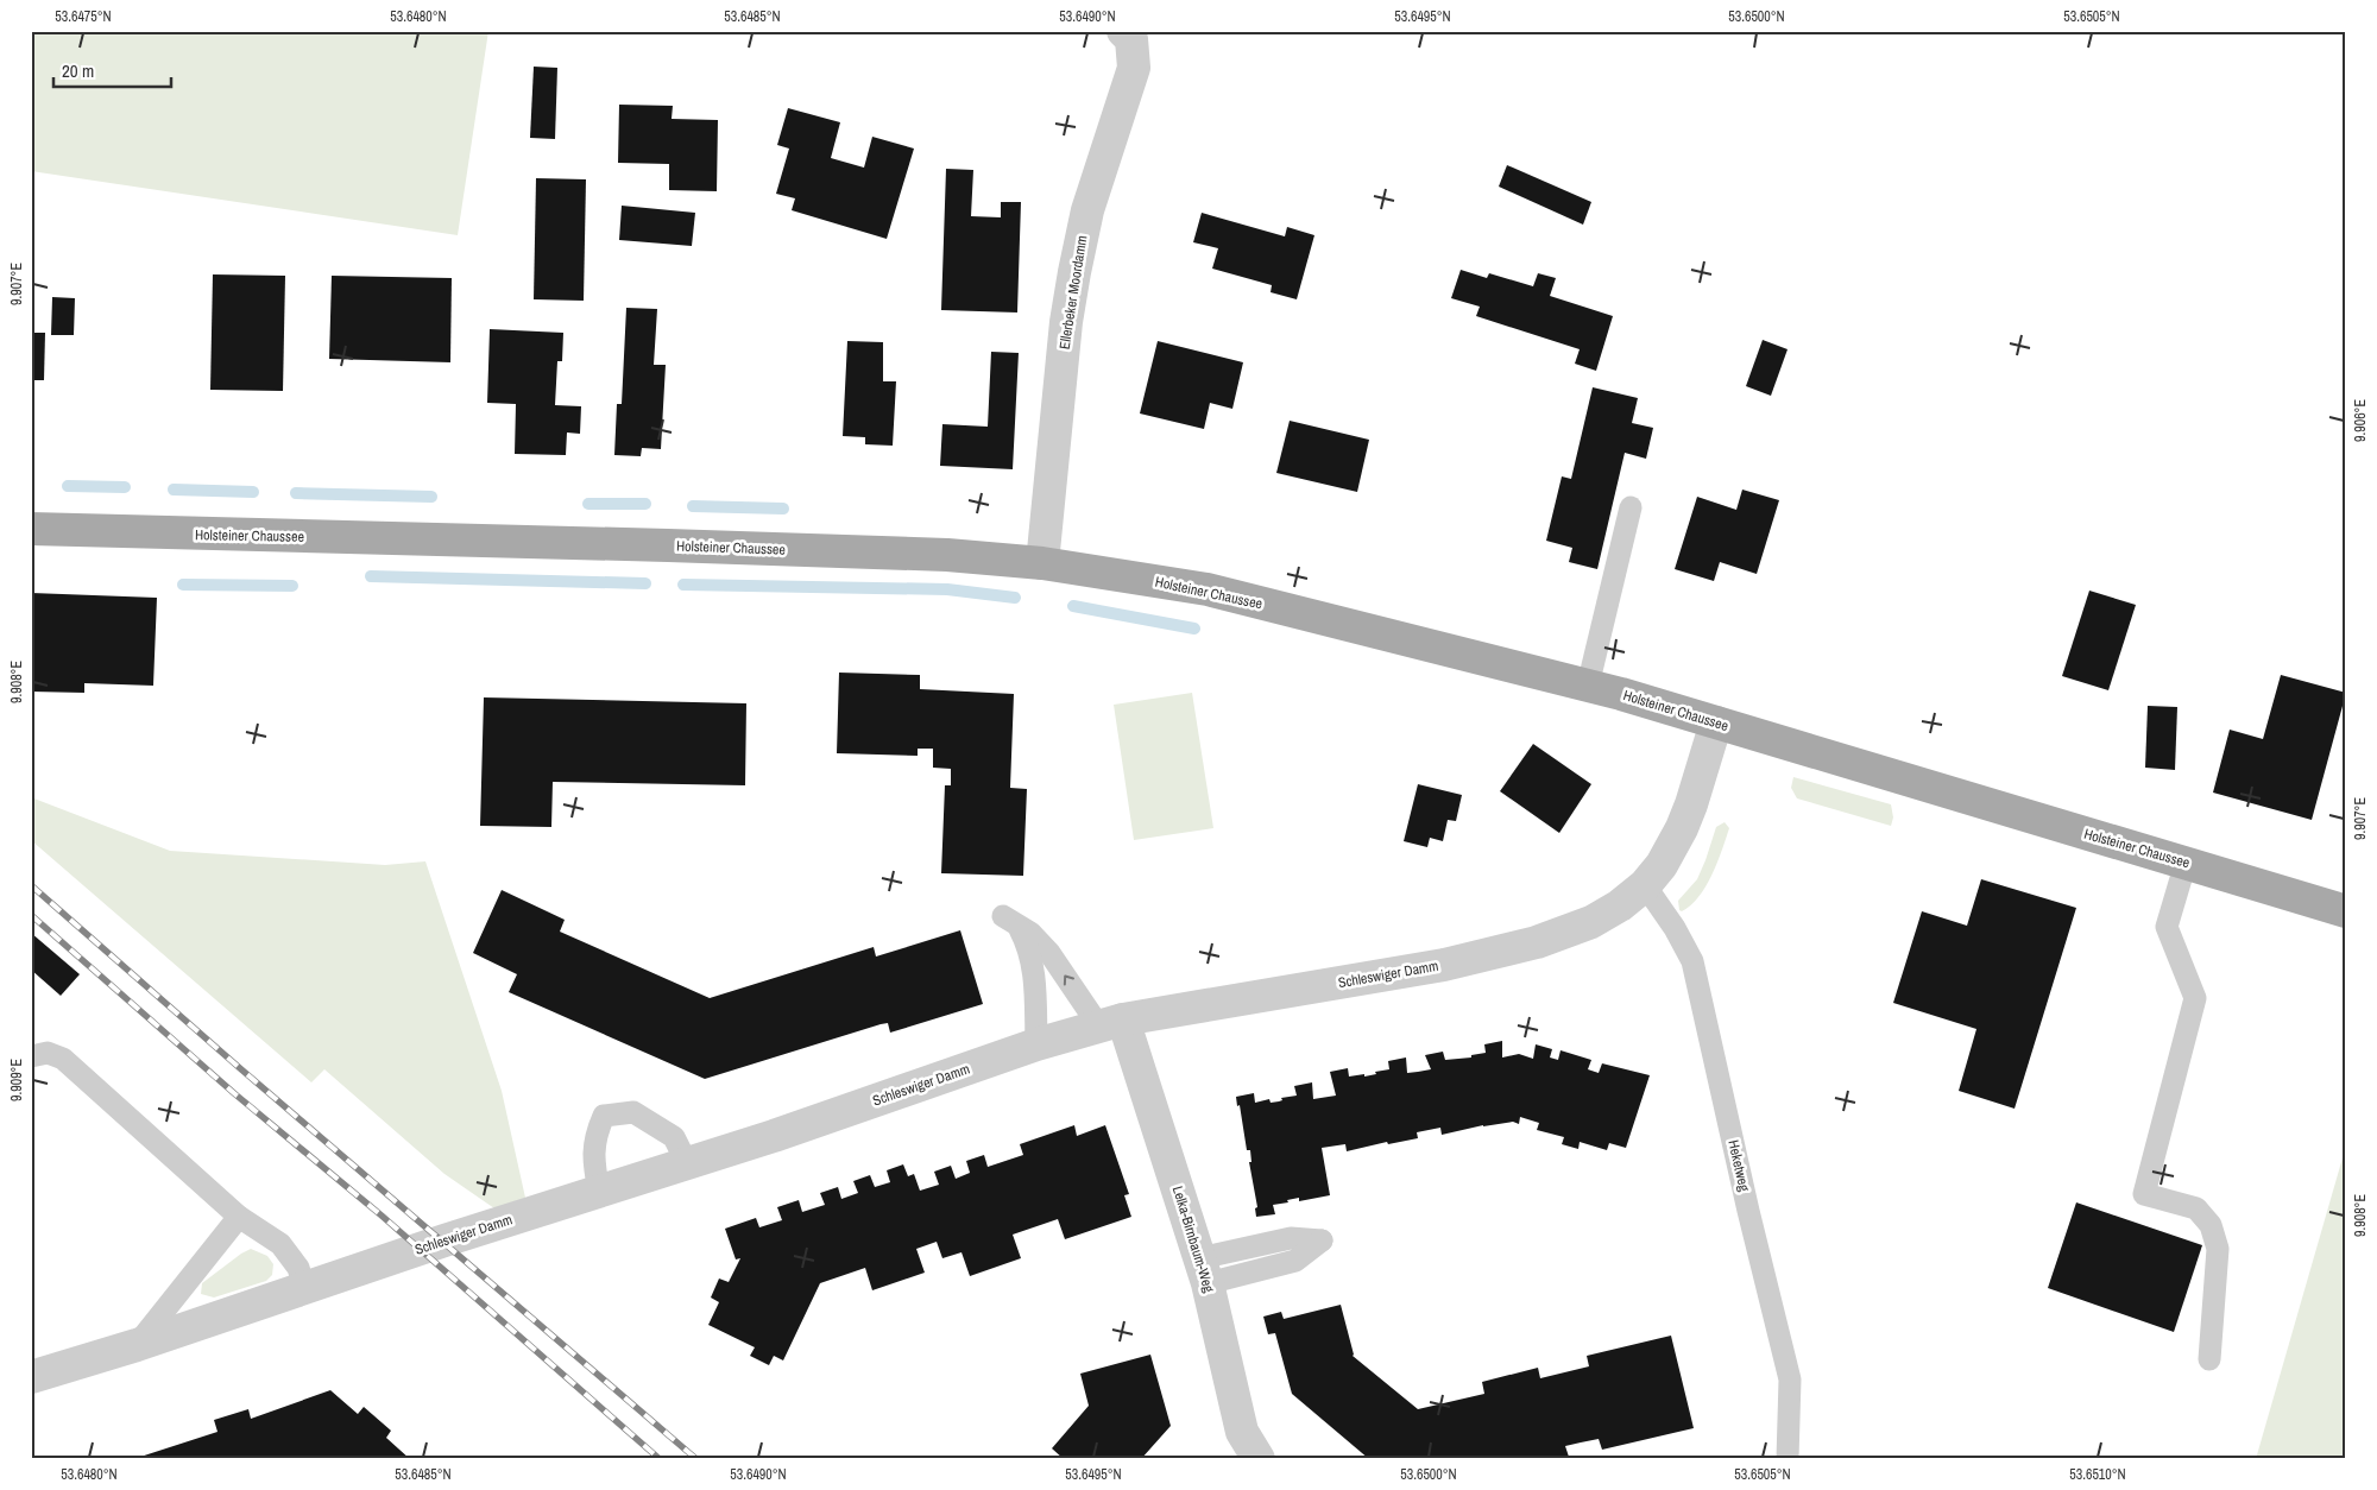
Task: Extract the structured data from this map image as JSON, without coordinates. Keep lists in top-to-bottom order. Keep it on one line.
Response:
{"streets":{"main road":["Holsteiner Chaussee"],"street":["Ellerbeker Moordamm","Schleswiger Damm","Lelka-Birnbaum-Weg"],"lane":["Heketweg"]},"crossings":[["Ellerbeker Moordamm","Holsteiner Chaussee"],["Holsteiner Chaussee","Schleswiger Damm"],["Schleswiger Damm","Heketweg"],["Schleswiger Damm","Lelka-Birnbaum-Weg"]],"scale_bar":"20 m","coordinates":["53.6475°N","53.6480°N","53.6485°N","53.6490°N","53.6495°N","53.6500°N","53.6505°N","9.907°E","9.906°E","9.908°E","9.909°E","53.6510°N"]}
